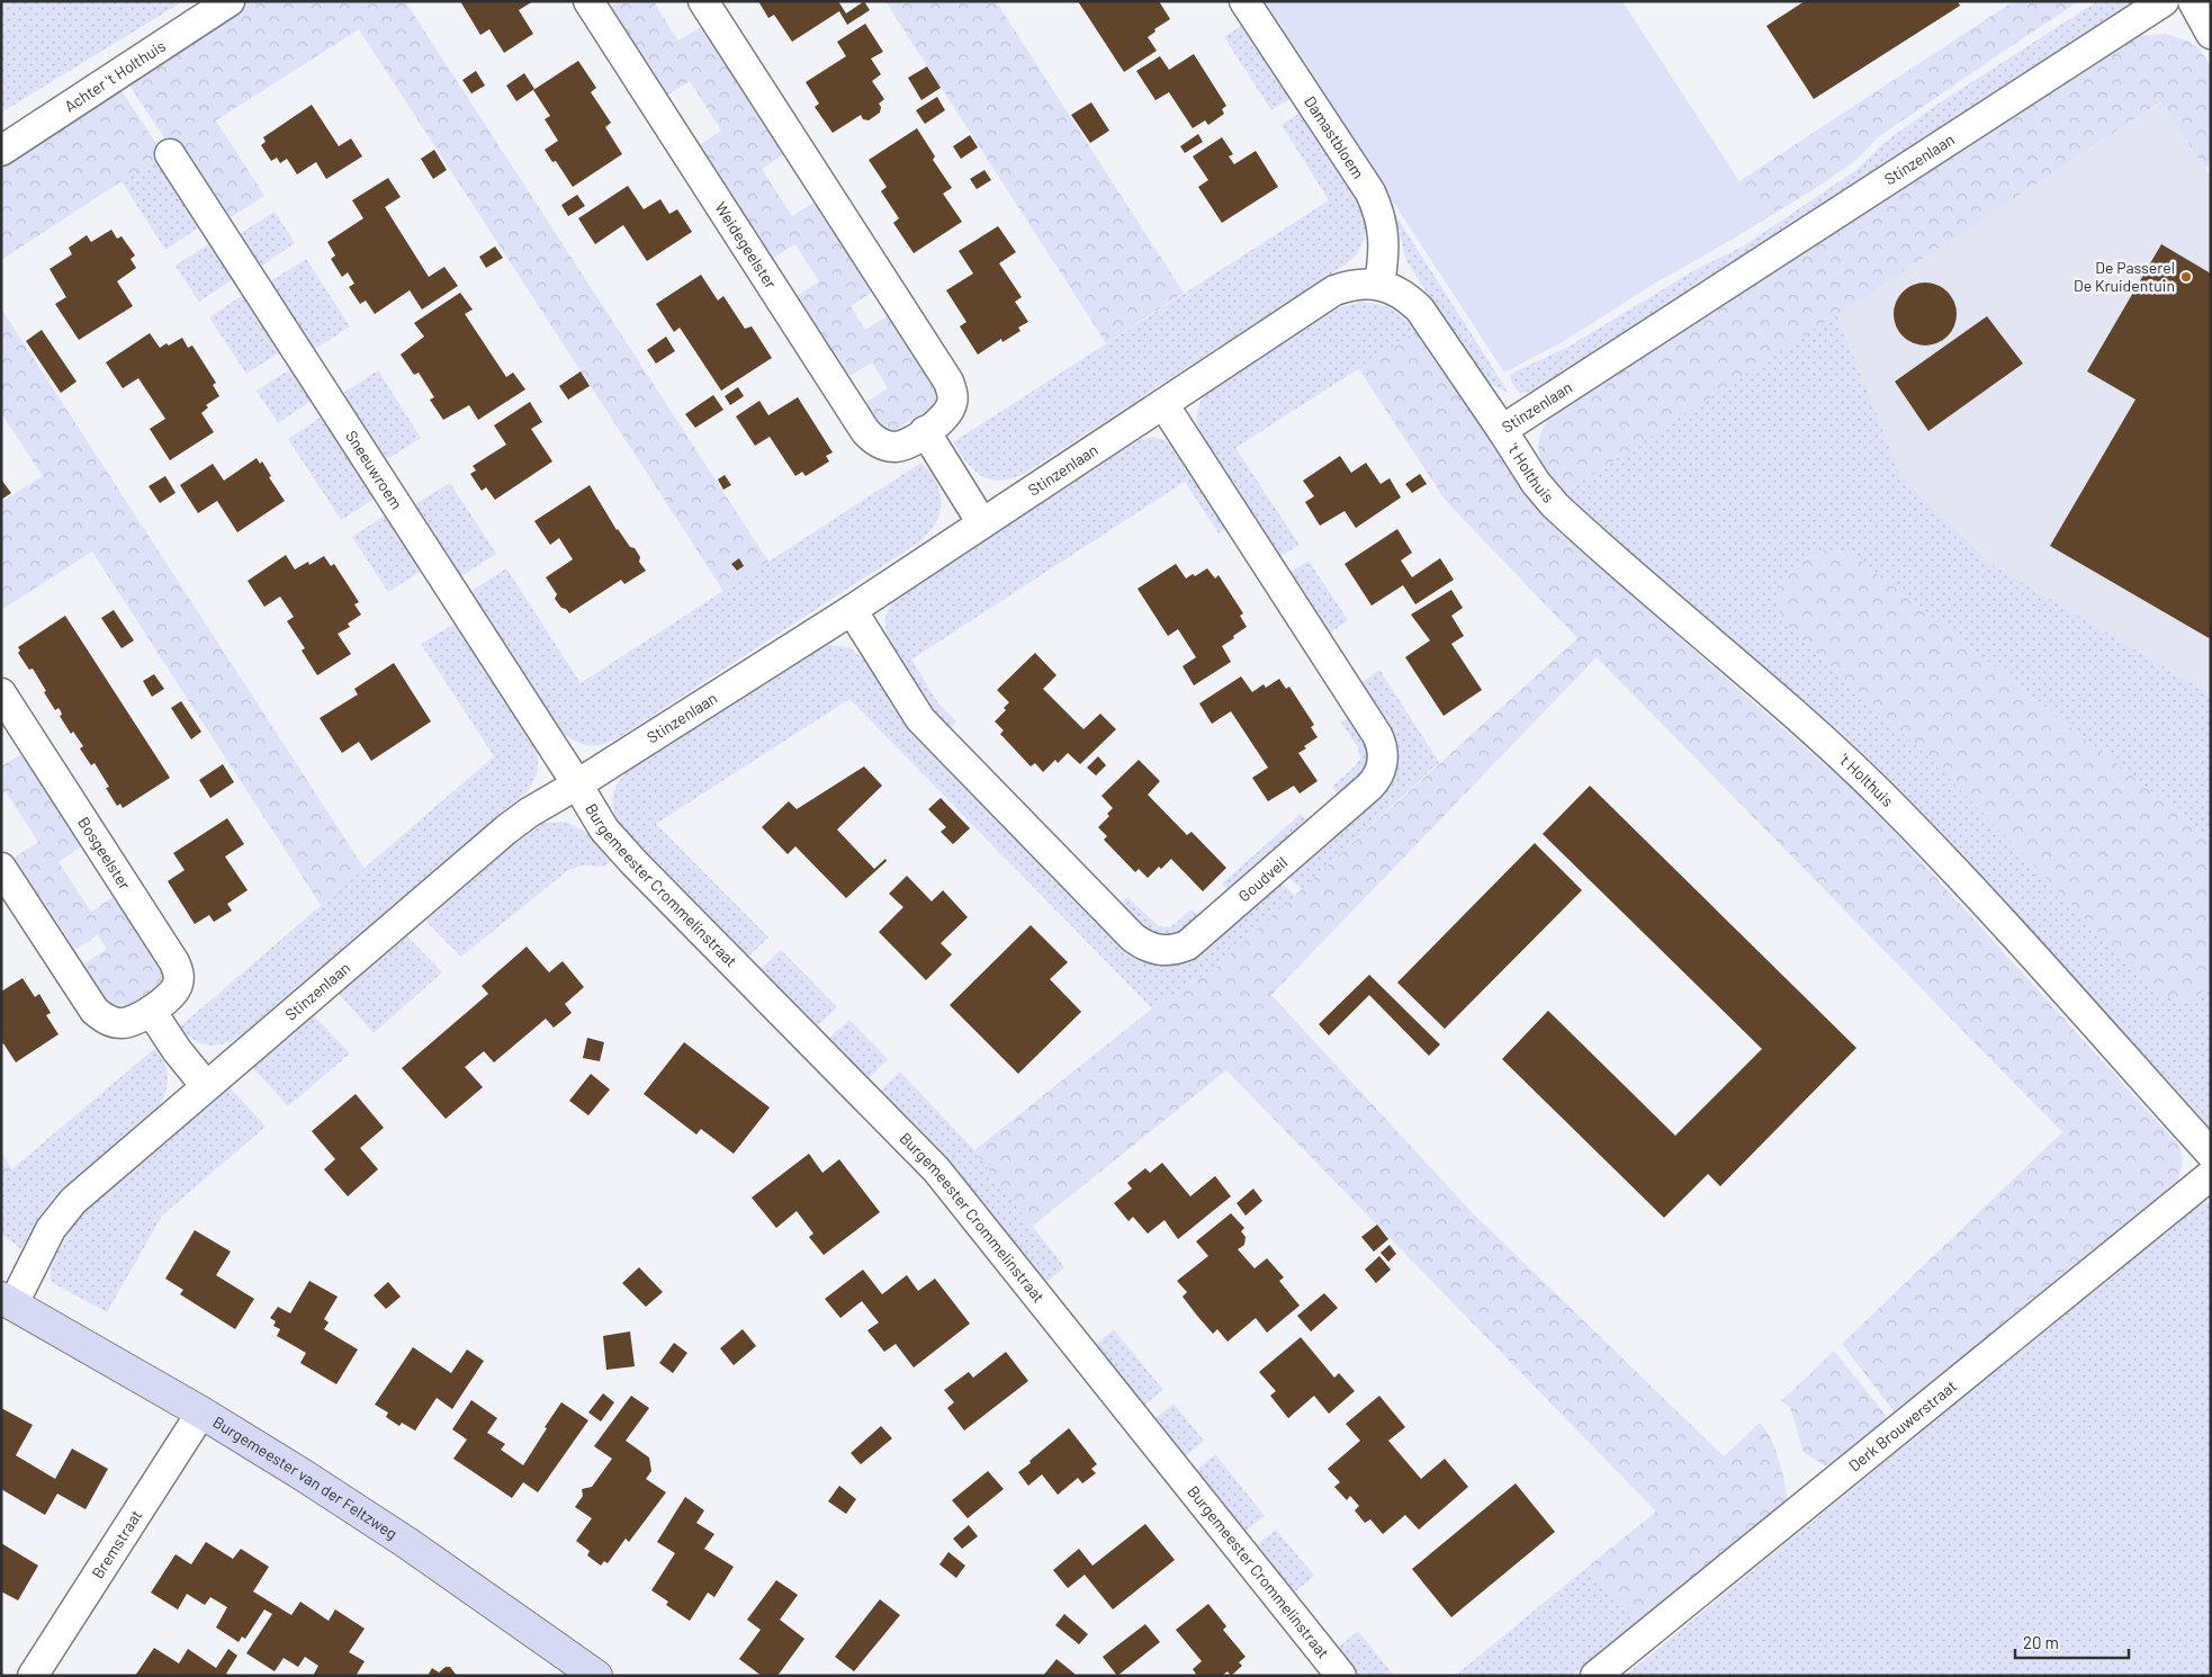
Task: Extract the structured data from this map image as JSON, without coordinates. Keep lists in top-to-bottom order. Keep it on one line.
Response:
{"streets":{"street":["Achter 't Holthuis","Damastbloem","Stinzenlaan","Weidegeelster","Sneeuwroem","'t Holthuis","Bosgeelster","Goudveil","Burgemeester Crommelinstraat","Derk Brouwerstraat","Burgemeester van der Feltzweg","Bremstraat"]},"crossings":[["Damastbloem","Stinzenlaan"],["Stinzenlaan","Sneeuwroem"],["Stinzenlaan","'t Holthuis"],["Stinzenlaan","Goudveil"],["Stinzenlaan","Burgemeester Crommelinstraat"],["Stinzenlaan","Burgemeester van der Feltzweg"],["Sneeuwroem","Burgemeester Crommelinstraat"],["Burgemeester van der Feltzweg","Bremstraat"]],"places":["De Passerel De Kruidentuin"],"scale_bar":"20 m"}
